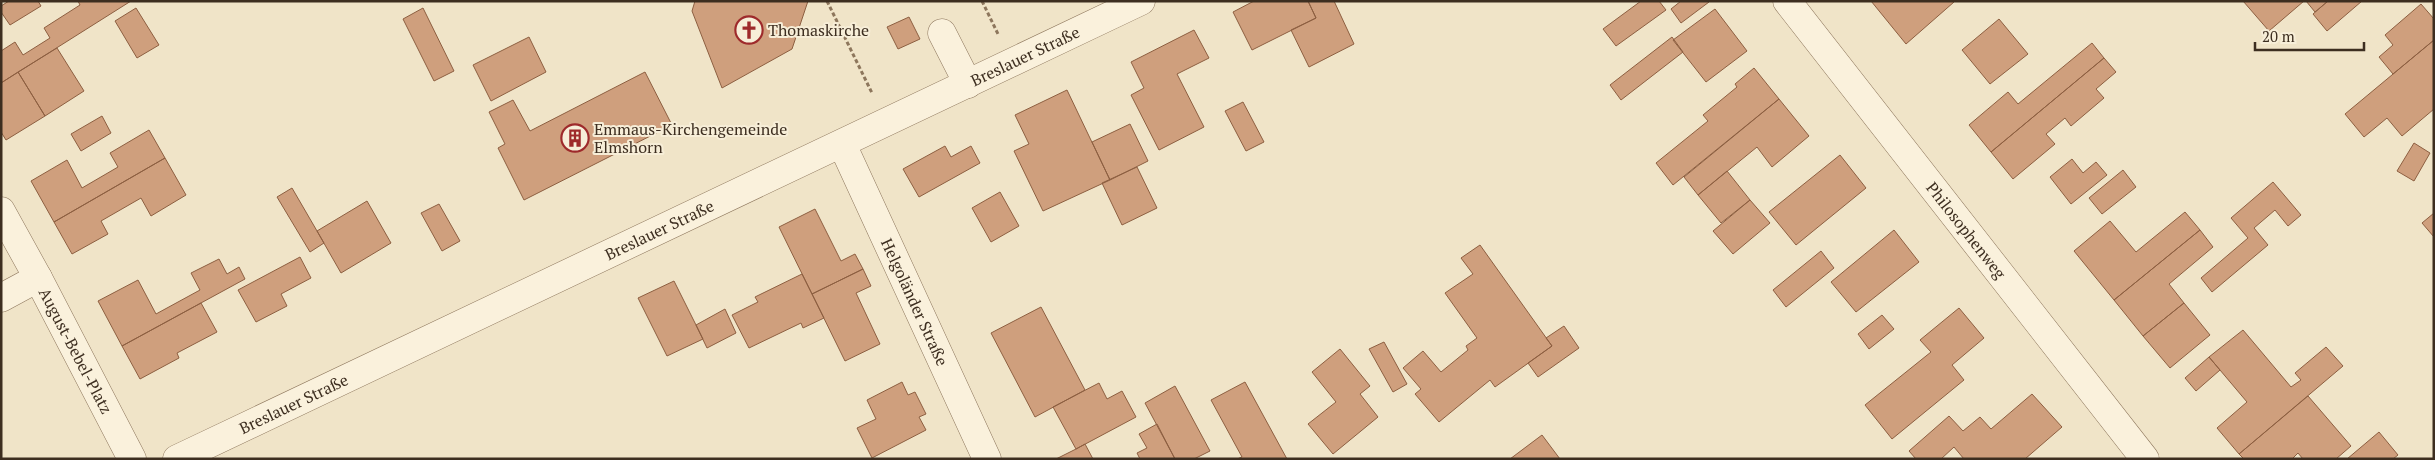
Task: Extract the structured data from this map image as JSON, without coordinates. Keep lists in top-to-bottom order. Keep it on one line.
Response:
{"streets":{"street":["Breslauer Straße","Philosophenweg","Helgoländer Straße","August-Bebel-Platz"]},"crossings":[["Breslauer Straße","Helgoländer Straße"]],"places":{"church":["Thomaskirche"],"building":["Emmaus-Kirchengemeinde Elmshorn"]},"scale_bar":"20 m"}
